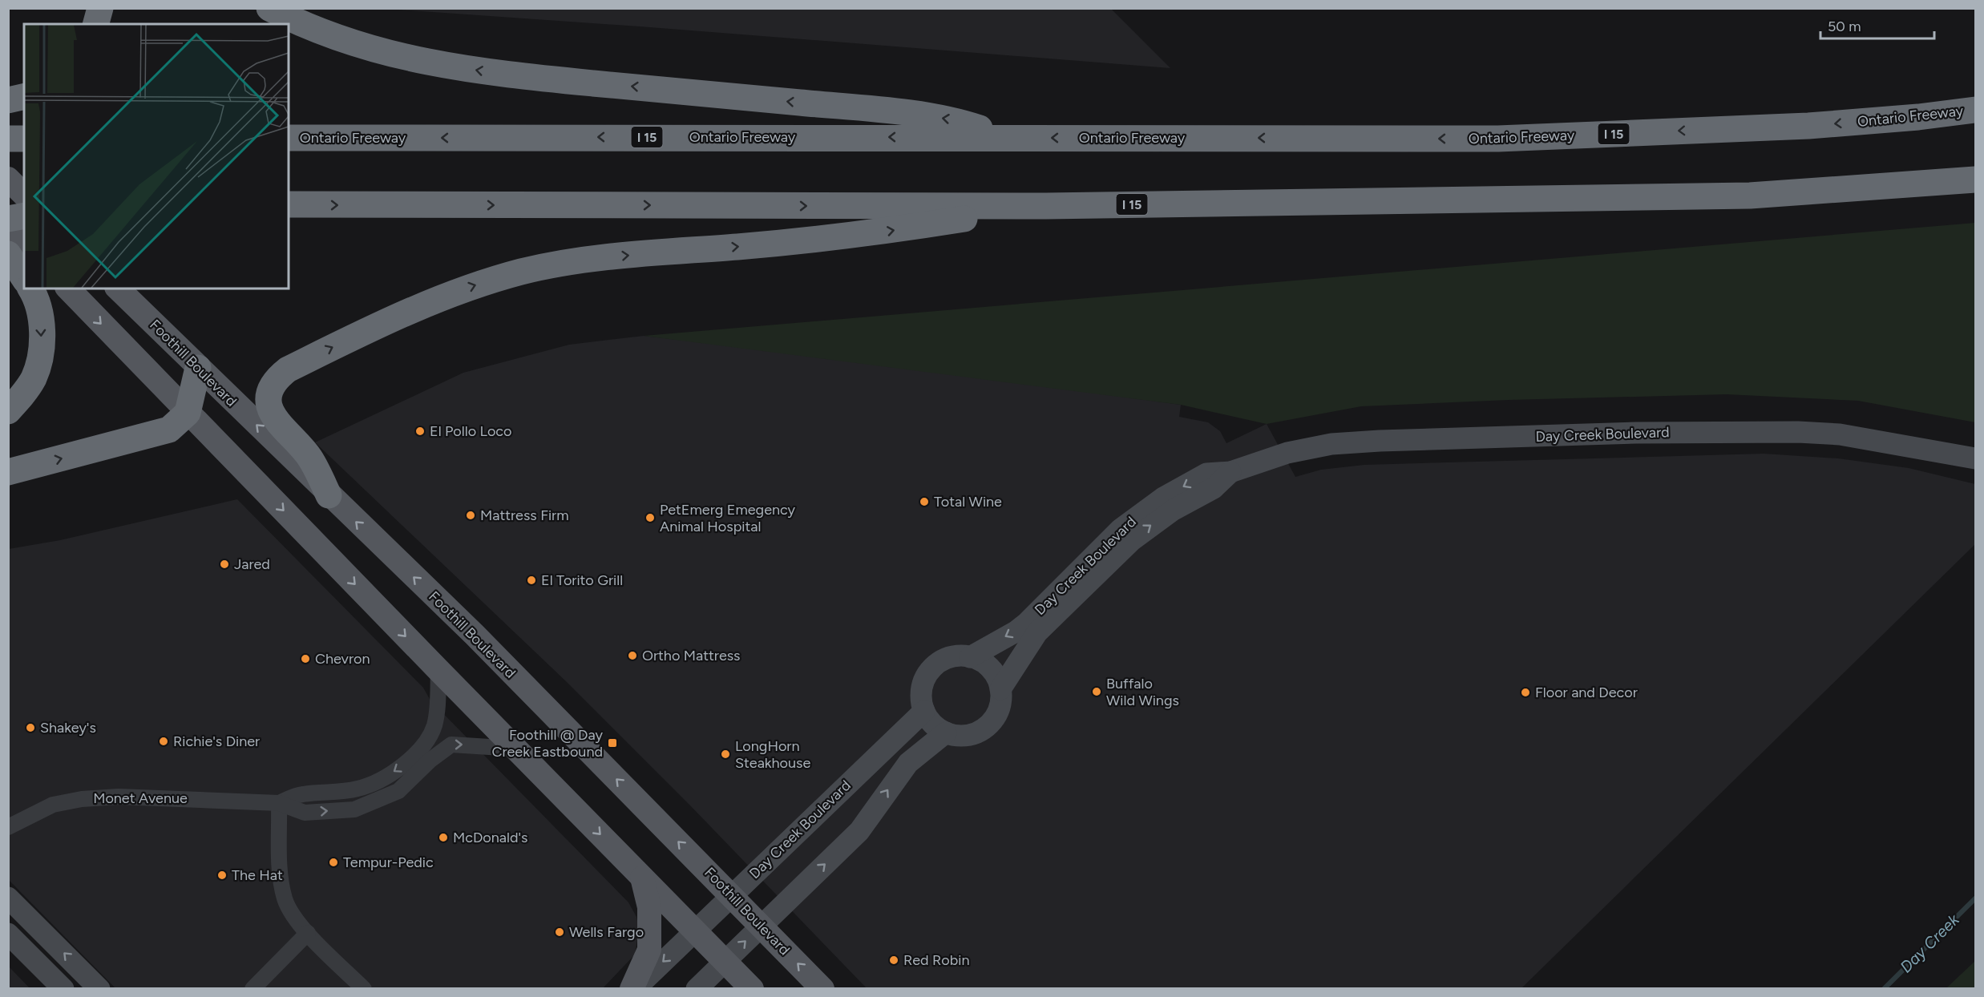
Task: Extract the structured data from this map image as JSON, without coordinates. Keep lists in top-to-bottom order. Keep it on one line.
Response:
{"streets":{"highway":["Ontario Freeway","I 15"],"main road":["Foothill Boulevard"],"street":["Day Creek Boulevard","Monet Avenue"]},"crossings":[["Foothill Boulevard","Day Creek Boulevard"]],"water":["Day Creek"],"places":{"other":["El Pollo Loco","Total Wine","Mattress Firm","PetEmerg Emegency Animal Hospital","Jared","El Torito Grill","Ortho Mattress","Chevron","Buffalo Wild Wings","Floor and Decor","Shakey's","Richie's Diner","LongHorn Steakhouse","McDonald's","Tempur-Pedic","The Hat","Wells Fargo","Red Robin"],"transit":["Foothill @ Day Creek Eastbound"]},"scale_bar":"50 m"}
